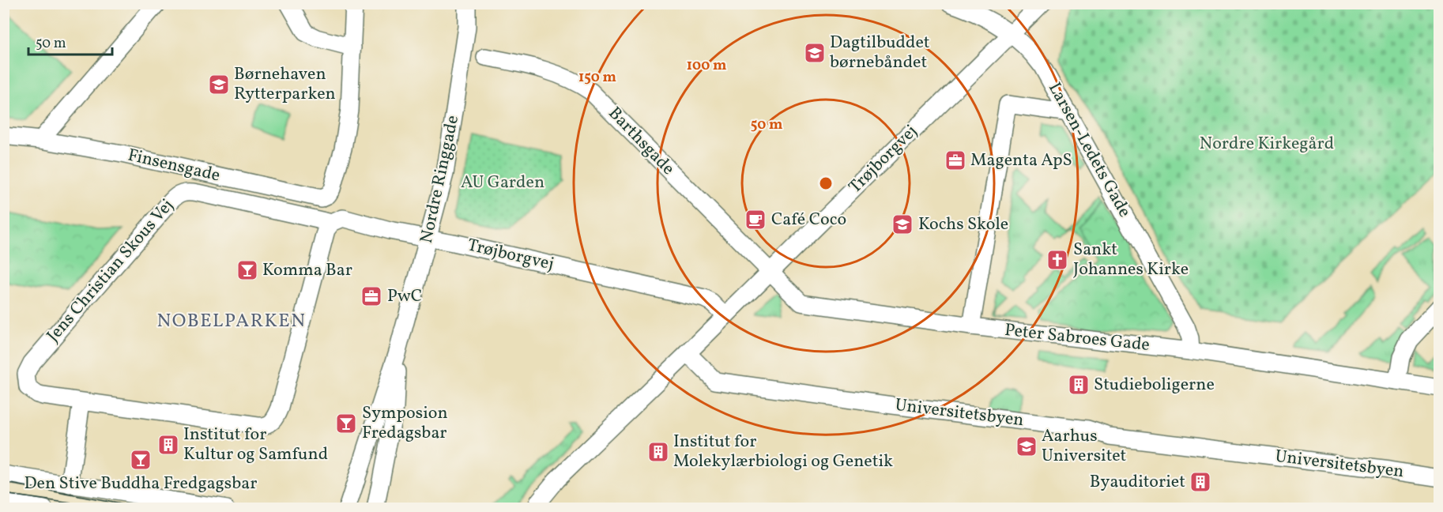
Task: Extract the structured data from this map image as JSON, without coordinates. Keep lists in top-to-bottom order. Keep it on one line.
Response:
{"streets":{"street":["Barthsgade","Larsen-Ledets Gade","Trøjborgvej","Finsensgade","Nordre Ringgade","Jens Christian Skous Vej","Peter Sabroes Gade","Universitetsbyen"]},"crossings":[["Barthsgade","Trøjborgvej"],["Barthsgade","Peter Sabroes Gade"],["Larsen-Ledets Gade","Trøjborgvej"],["Larsen-Ledets Gade","Peter Sabroes Gade"],["Trøjborgvej","Nordre Ringgade"],["Trøjborgvej","Jens Christian Skous Vej"],["Trøjborgvej","Peter Sabroes Gade"],["Trøjborgvej","Universitetsbyen"],["Nordre Ringgade","Jens Christian Skous Vej"]],"districts":["NOBELPARKEN"],"parks":["Nordre Kirkegård","AU Garden"],"places":{"school or university":["Dagtilbuddet børnebåndet","Børnehaven Rytterparken","Kochs Skole","Aarhus Universitet"],"office":["Magenta ApS","PwC"],"cafe":["Café Coco"],"church":["Sankt Johannes Kirke"],"bar":["Komma Bar","Symposion Fredagsbar","Den Stive Buddha Fredgagsbar"],"building":["Studieboligerne","Institut for Kultur og Samfund","Institut for Molekylærbiologi og Genetik","Byauditoriet"]},"scale_bar":"50 m","rings":["100 m","150 m","50 m"]}
